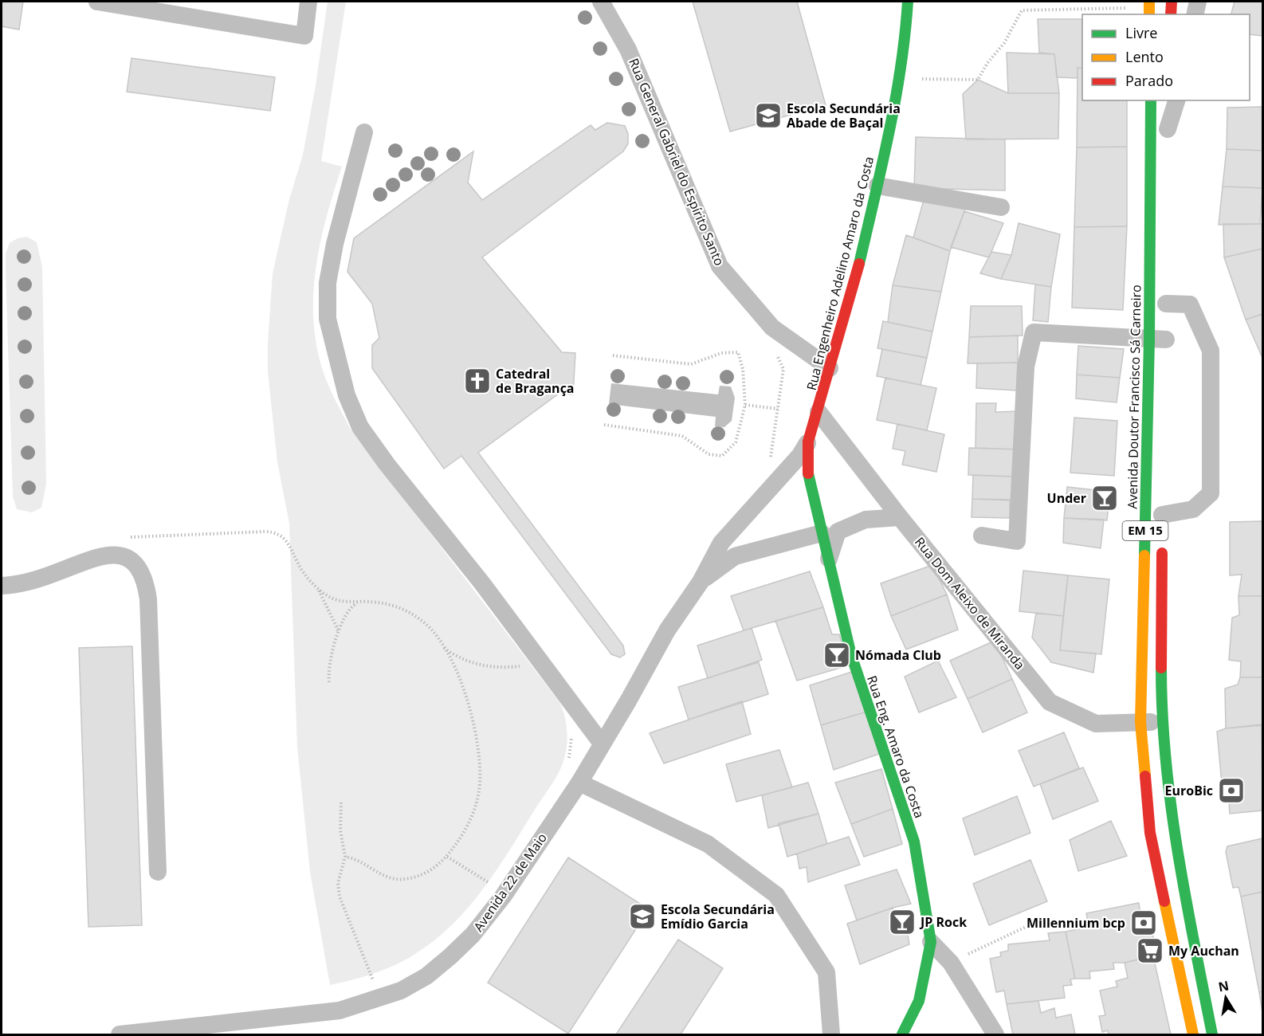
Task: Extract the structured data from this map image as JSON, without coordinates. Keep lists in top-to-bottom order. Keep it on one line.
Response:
{"streets":{"main road":["Rua Engenheiro Adelino Amaro da Costa","Avenida Doutor Francisco Sá Carneiro","EM 15","Rua Eng. Amaro da Costa"],"street":["Rua General Gabriel do Espírito Santo","Rua Dom Aleixo de Miranda","Avenida 22 de Maio"]},"crossings":[["Rua General Gabriel do Espírito Santo","Rua Engenheiro Adelino Amaro da Costa"],["Rua Engenheiro Adelino Amaro da Costa","Rua Dom Aleixo de Miranda"],["Rua Engenheiro Adelino Amaro da Costa","Rua Eng. Amaro da Costa"],["Avenida Doutor Francisco Sá Carneiro","Rua Dom Aleixo de Miranda"],["EM 15","Rua Dom Aleixo de Miranda"]],"places":{"school or university":["Escola Secundária Abade de Baçal","Escola Secundária Emídio Garcia"],"church":["Catedral de Bragança"],"bar":["Under","Nómada Club","JP Rock"],"bank":["EuroBic","Millennium bcp"],"supermarket":["My Auchan"]},"legend":["Livre","Lento","Parado"],"north":"top"}
